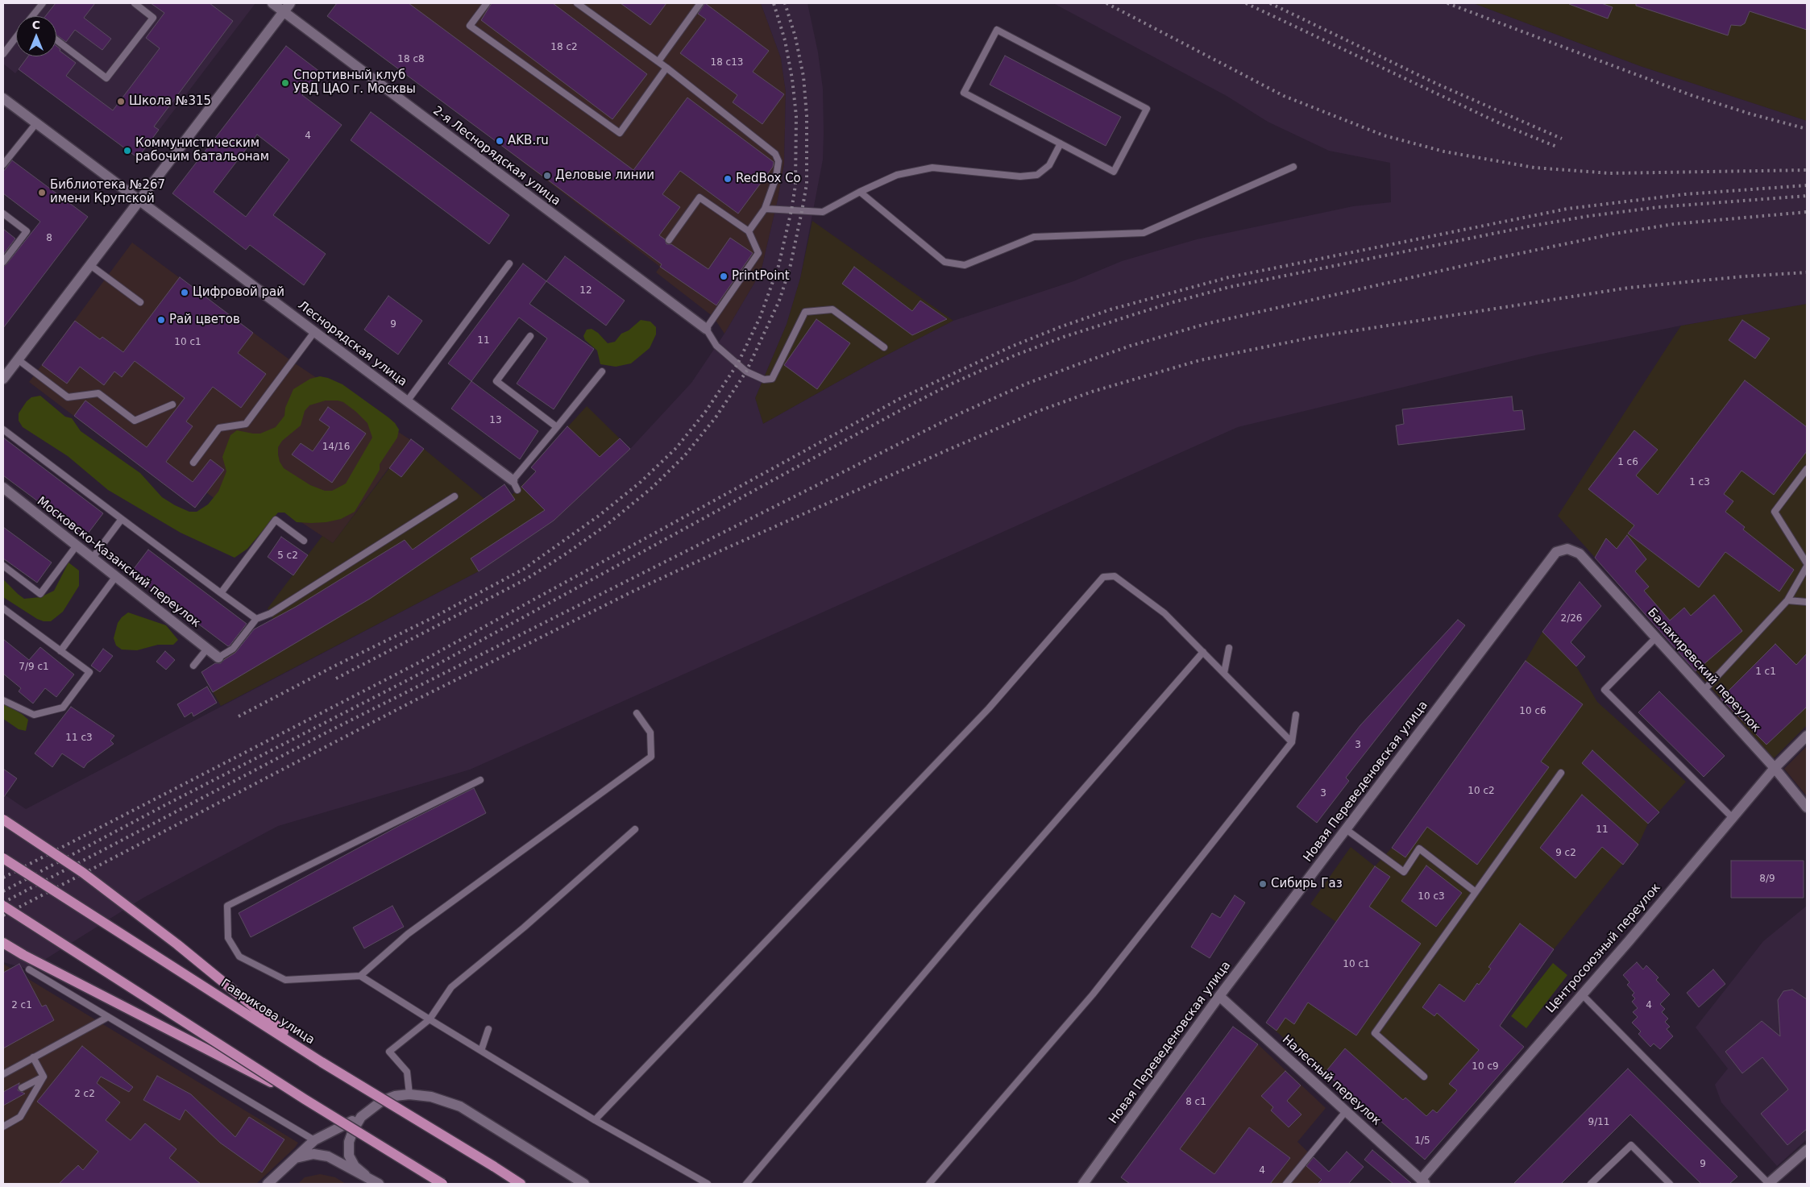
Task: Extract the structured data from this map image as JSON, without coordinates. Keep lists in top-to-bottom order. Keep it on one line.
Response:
{"streets":{"main road":["Гаврикова улица"],"street":["2-я Леснорядская улица","Леснорядская улица","Московско-Казанский переулок","Балакиревский переулок","Новая Переведеновская улица","Центросоюзный переулок","Налесный переулок"]},"crossings":[["Балакиревский переулок","Новая Переведеновская улица"],["Балакиревский переулок","Центросоюзный переулок"],["Новая Переведеновская улица","Налесный переулок"],["Центросоюзный переулок","Налесный переулок"]],"places":["Спортивный клуб УВД ЦАО г. Москвы","Школа №315","AKB.ru","Коммунистическим рабочим батальонам","Деловые линии","RedBox Co","Библиотека №267 имени Крупской","PrintPoint","Цифровой рай","Рай цветов","Сибирь Газ"],"house_numbers":["18 с2","18 с8","18 с13","4","8","12","9","11","10 с1","13","14/16","1 с6","1 с3","5 с2","2/26","7/9 с1","1 с1","10 с6","11 с3","3","10 с2","3","11","9 с2","8/9","10 с3","10 с1","2 с1","4","10 с9","2 с2","8 с1","9/11","1/5","9","4"],"north":"top"}
